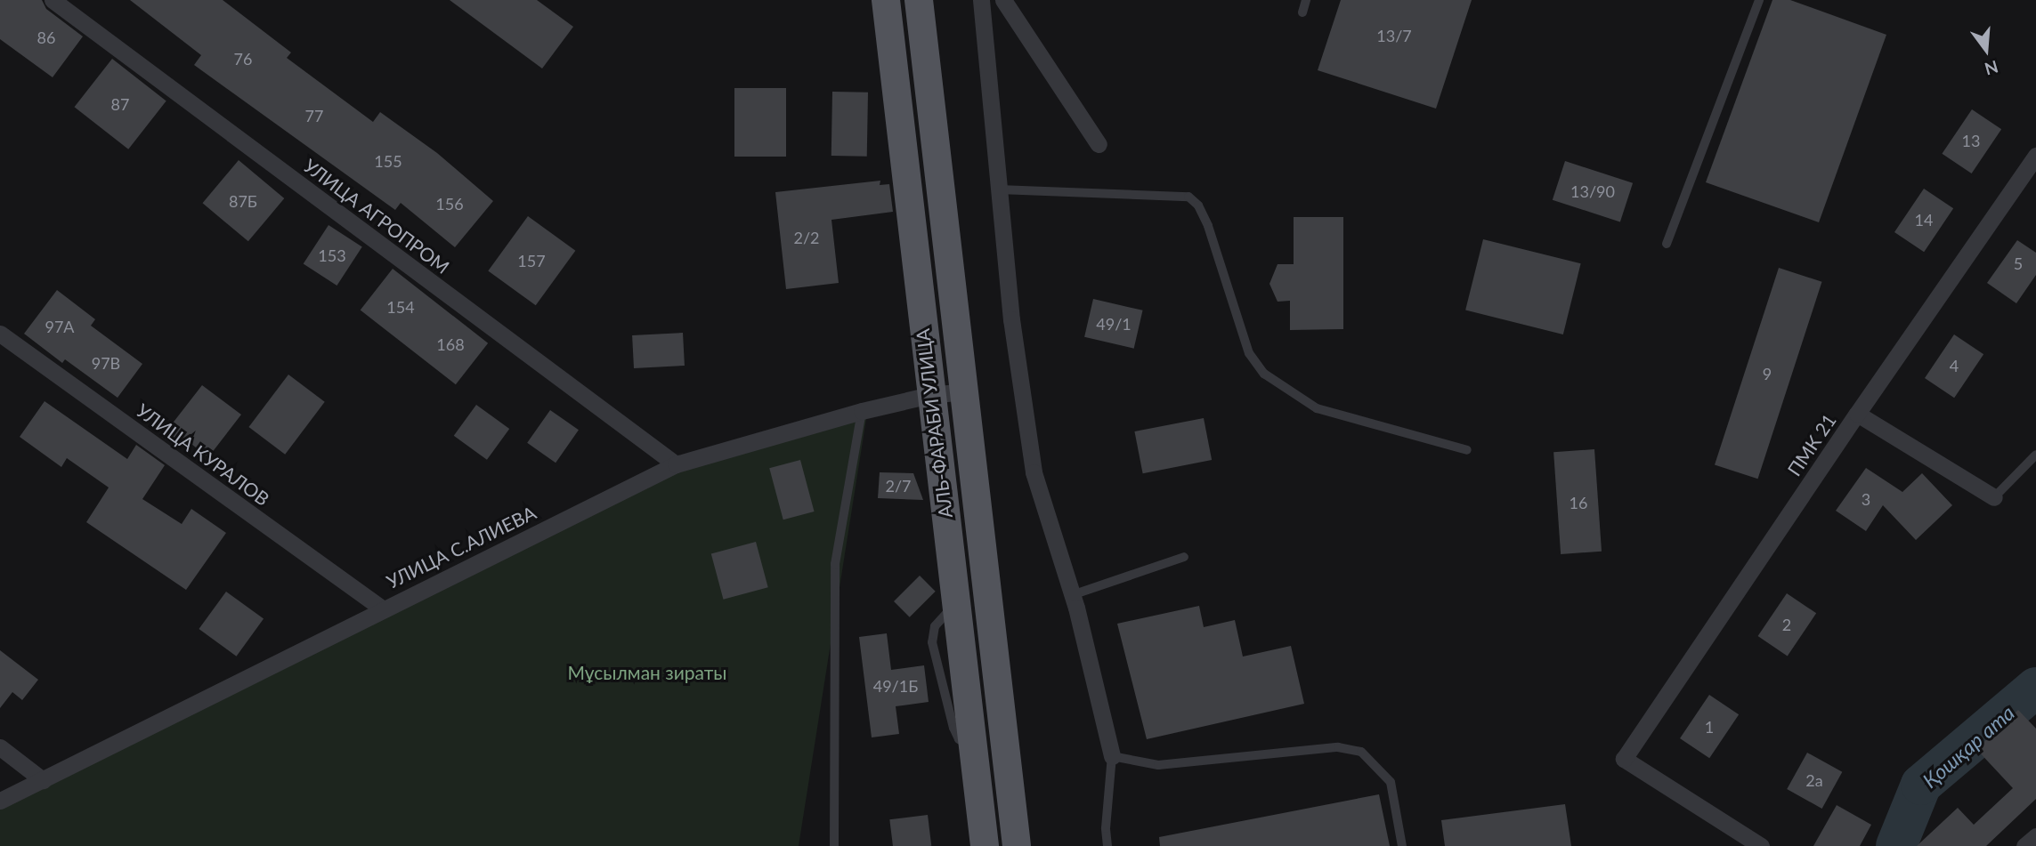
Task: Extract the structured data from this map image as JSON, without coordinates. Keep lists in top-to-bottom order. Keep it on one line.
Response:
{"streets":{"main road":["АЛЬ-ФАРАБИ УЛИЦА"],"street":["УЛИЦА АГРОПРОМ","ПМК 21","УЛИЦА КУРАЛОВ","УЛИЦА С.АЛИЕВА"]},"crossings":[["УЛИЦА АГРОПРОМ","УЛИЦА С.АЛИЕВА"],["АЛЬ-ФАРАБИ УЛИЦА","УЛИЦА С.АЛИЕВА"],["УЛИЦА КУРАЛОВ","УЛИЦА С.АЛИЕВА"]],"water":["Қошқар ата"],"parks":["Мұсылман зираты"],"house_numbers":["13/7","86","76","87","77","13","155","13/90","87Б","156","14","2/2","153","157","5","154","49/1","97А","168","97В","4","9","2/7","3","16","2","49/1Б","1","2а"],"north":"bottom"}
